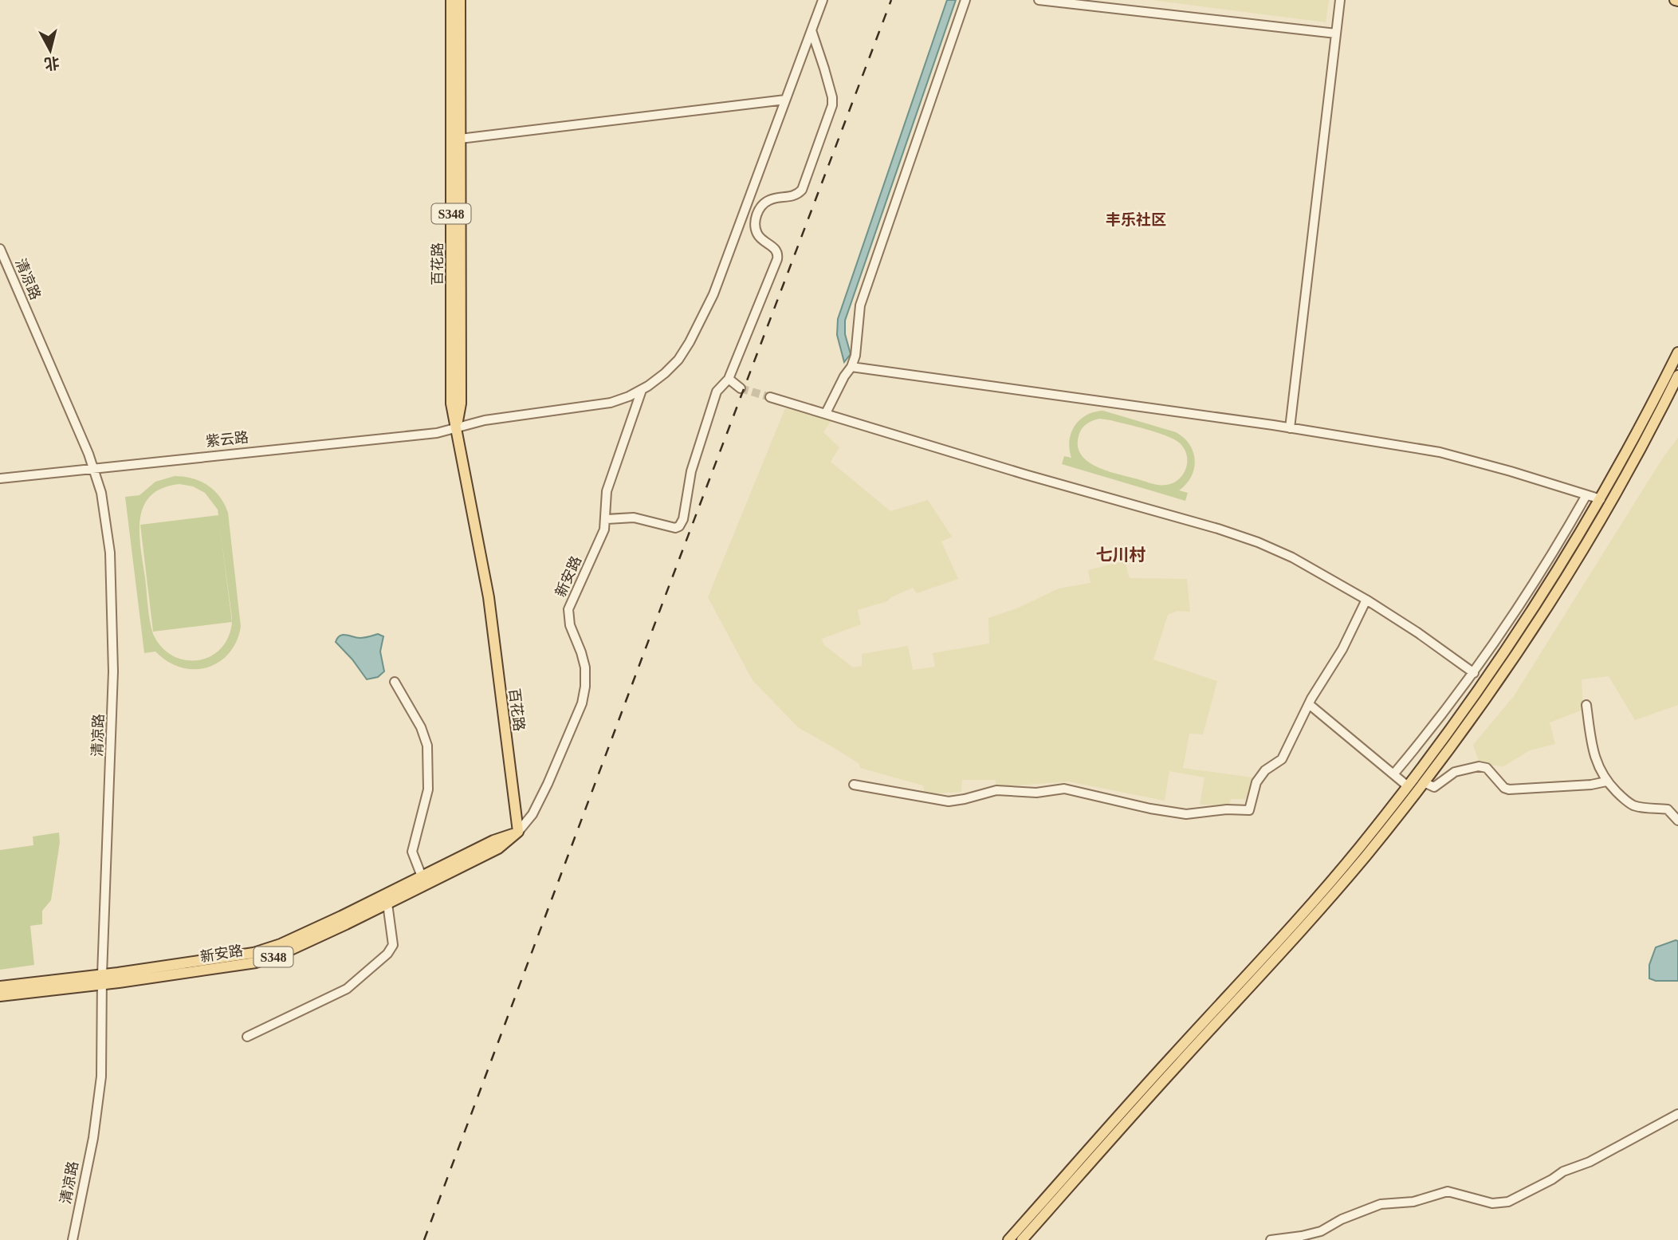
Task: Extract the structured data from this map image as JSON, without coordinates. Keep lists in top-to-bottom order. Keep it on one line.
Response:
{"streets":{"main road":["S348","百花路","新安路"],"street":["清凉路","紫云路"]},"crossings":[["百花路","紫云路"],["百花路","新安路"],["清凉路","紫云路"],["清凉路","新安路"],["紫云路","新安路"]],"districts":["丰乐社区","七川村"],"north":"bottom"}
